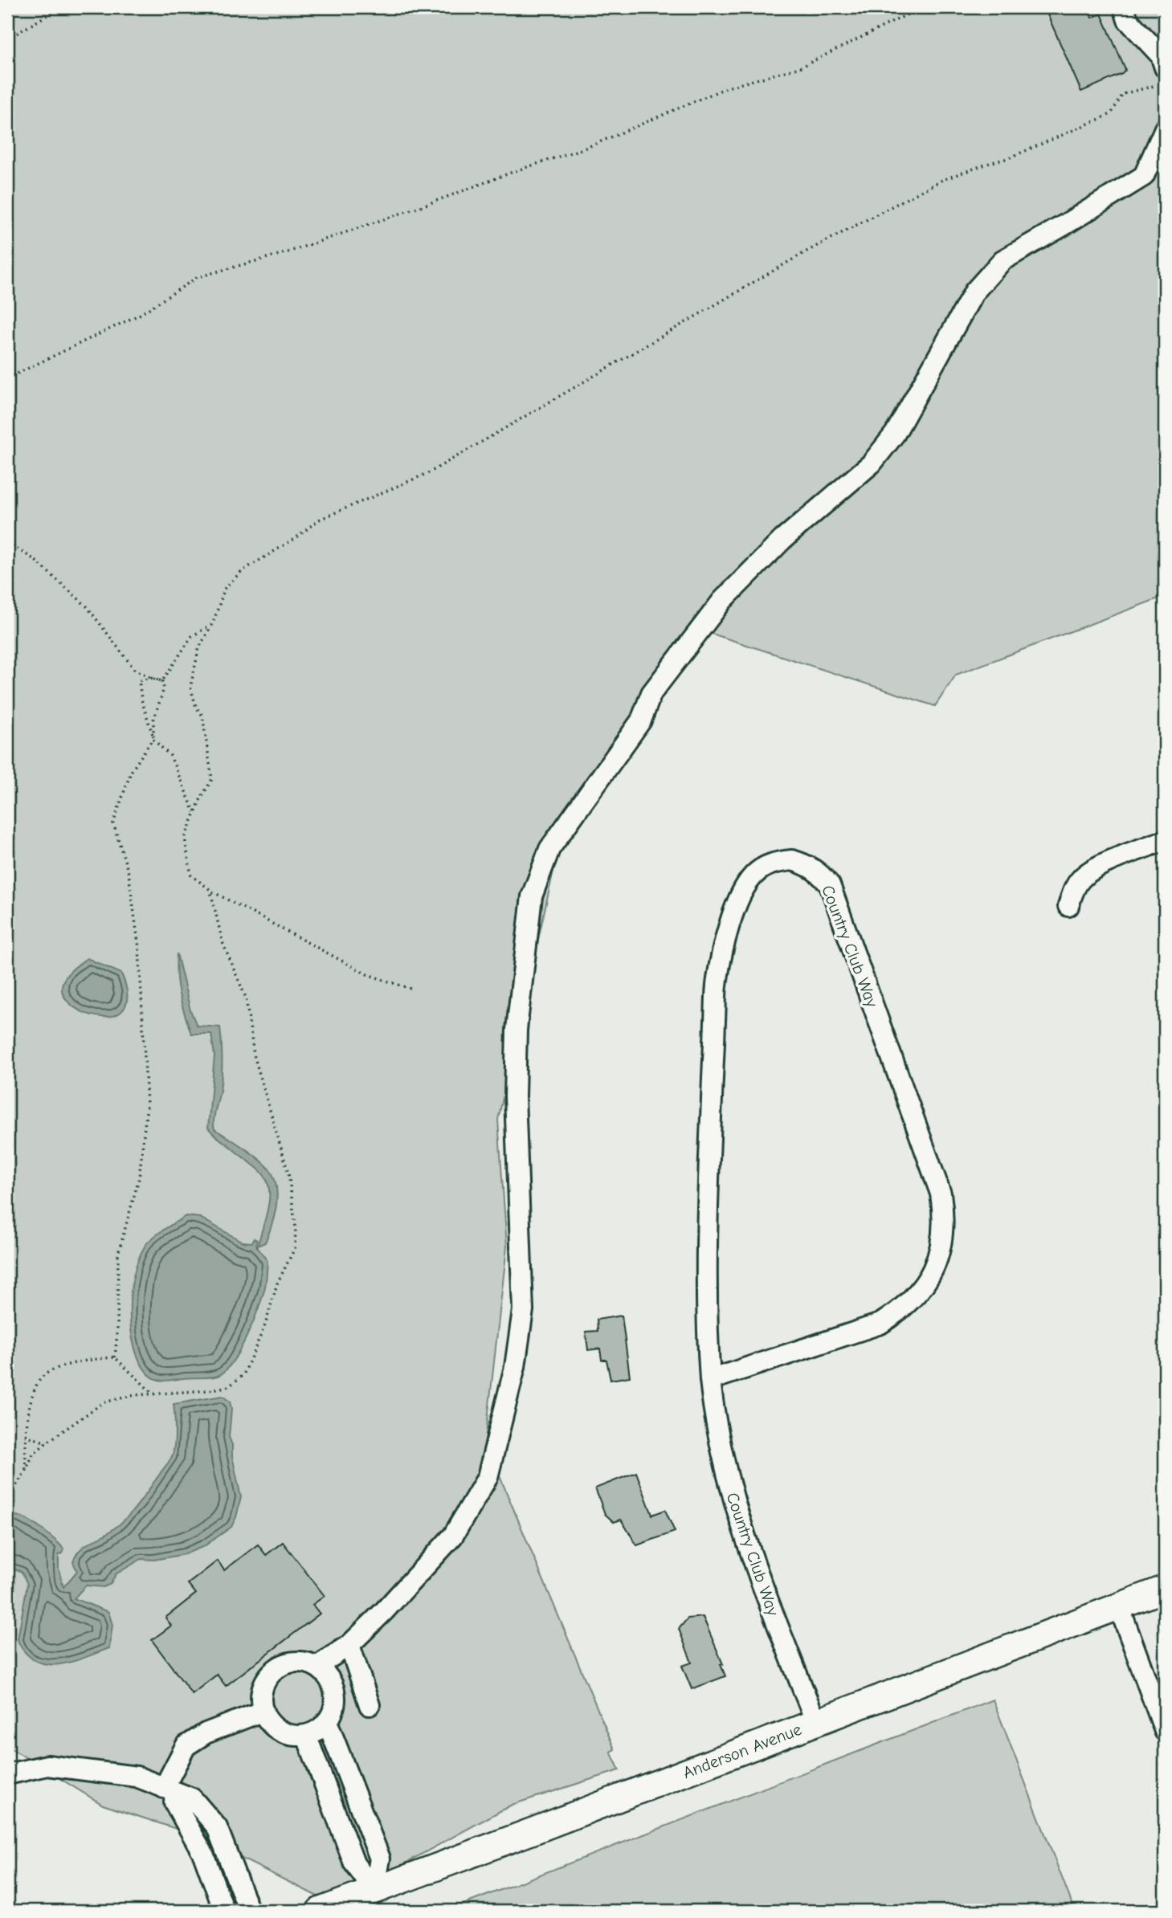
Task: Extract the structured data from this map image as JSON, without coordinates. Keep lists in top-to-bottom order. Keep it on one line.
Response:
{"streets":{"main road":["Anderson Avenue"],"street":["Country Club Way"]},"crossings":[["Country Club Way","Anderson Avenue"]]}
